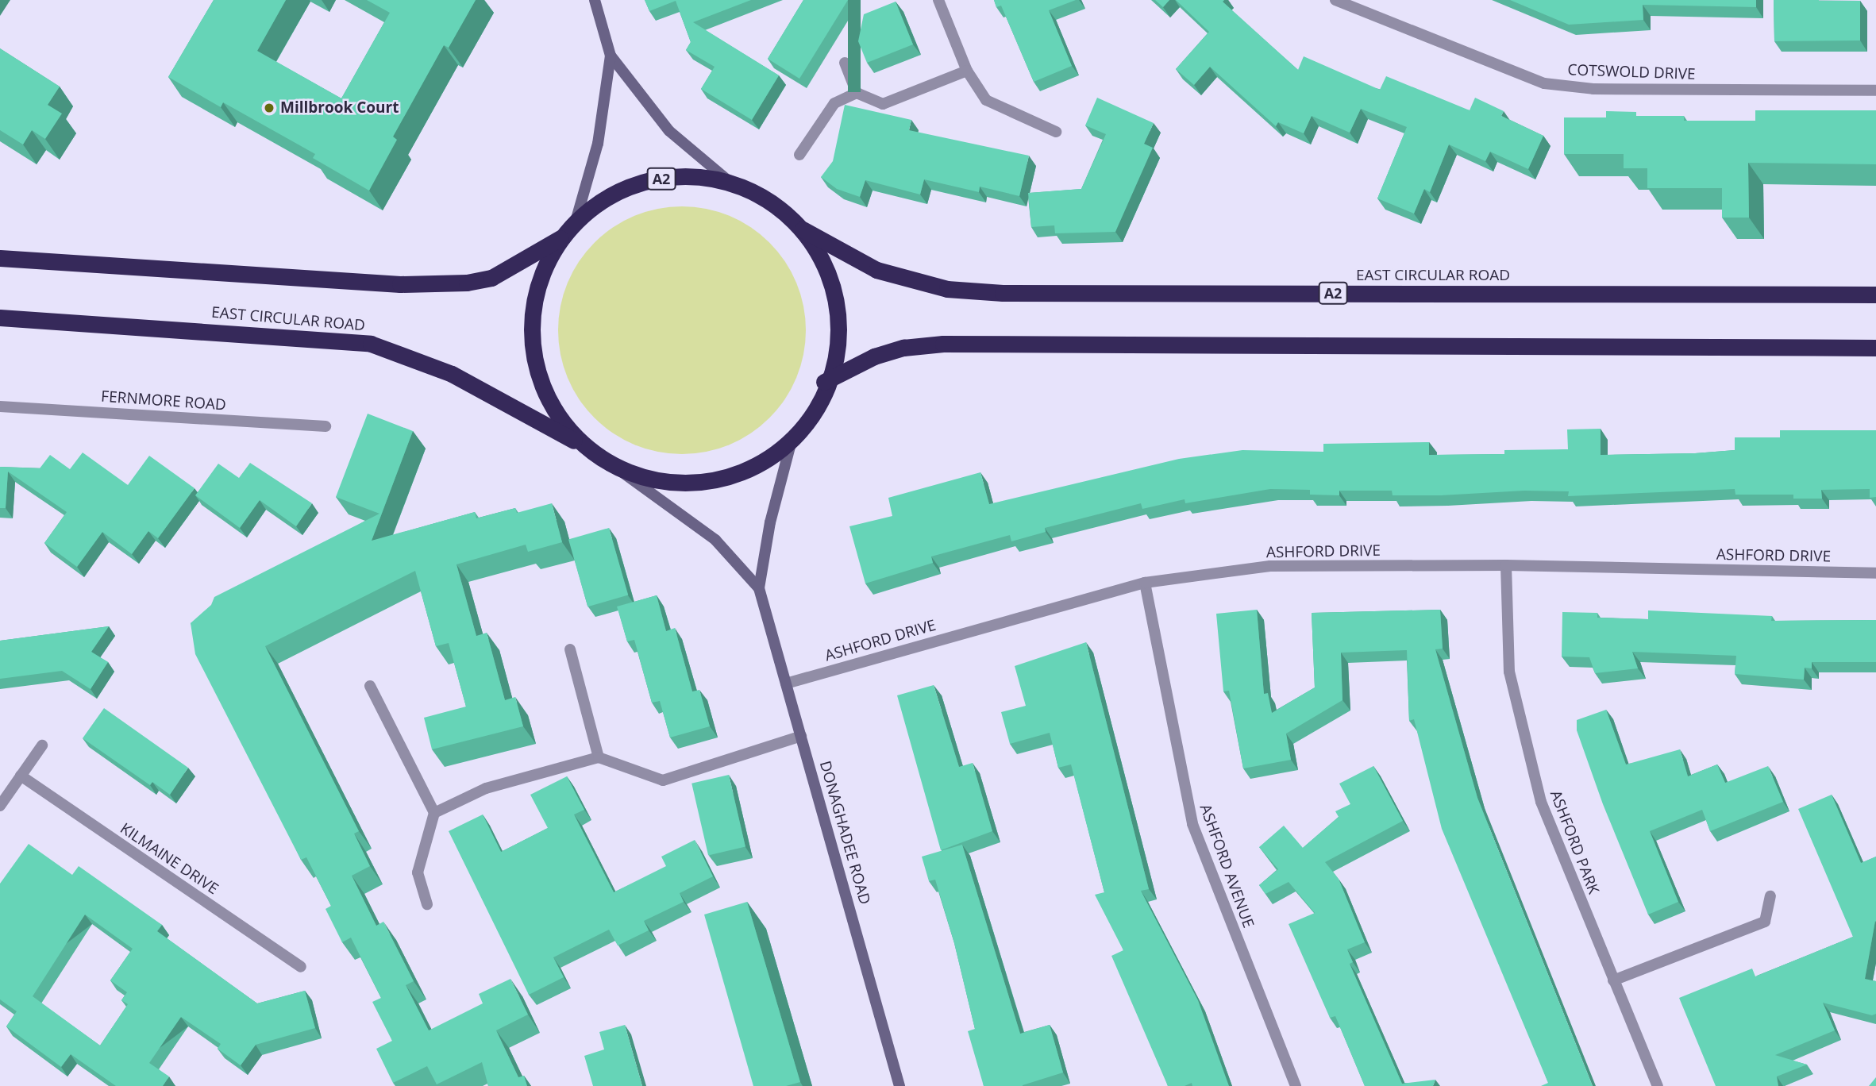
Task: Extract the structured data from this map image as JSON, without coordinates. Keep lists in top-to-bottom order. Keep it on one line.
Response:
{"streets":{"highway":["A2","EAST CIRCULAR ROAD"],"main road":["DONAGHADEE ROAD"],"street":["COTSWOLD DRIVE","FERNMORE ROAD","ASHFORD DRIVE","ASHFORD PARK","KILMAINE DRIVE","ASHFORD AVENUE"]},"crossings":[["A2","EAST CIRCULAR ROAD"],["A2","DONAGHADEE ROAD"],["ASHFORD DRIVE","DONAGHADEE ROAD"],["ASHFORD DRIVE","ASHFORD PARK"],["ASHFORD DRIVE","ASHFORD AVENUE"]],"places":["Millbrook Court"]}
